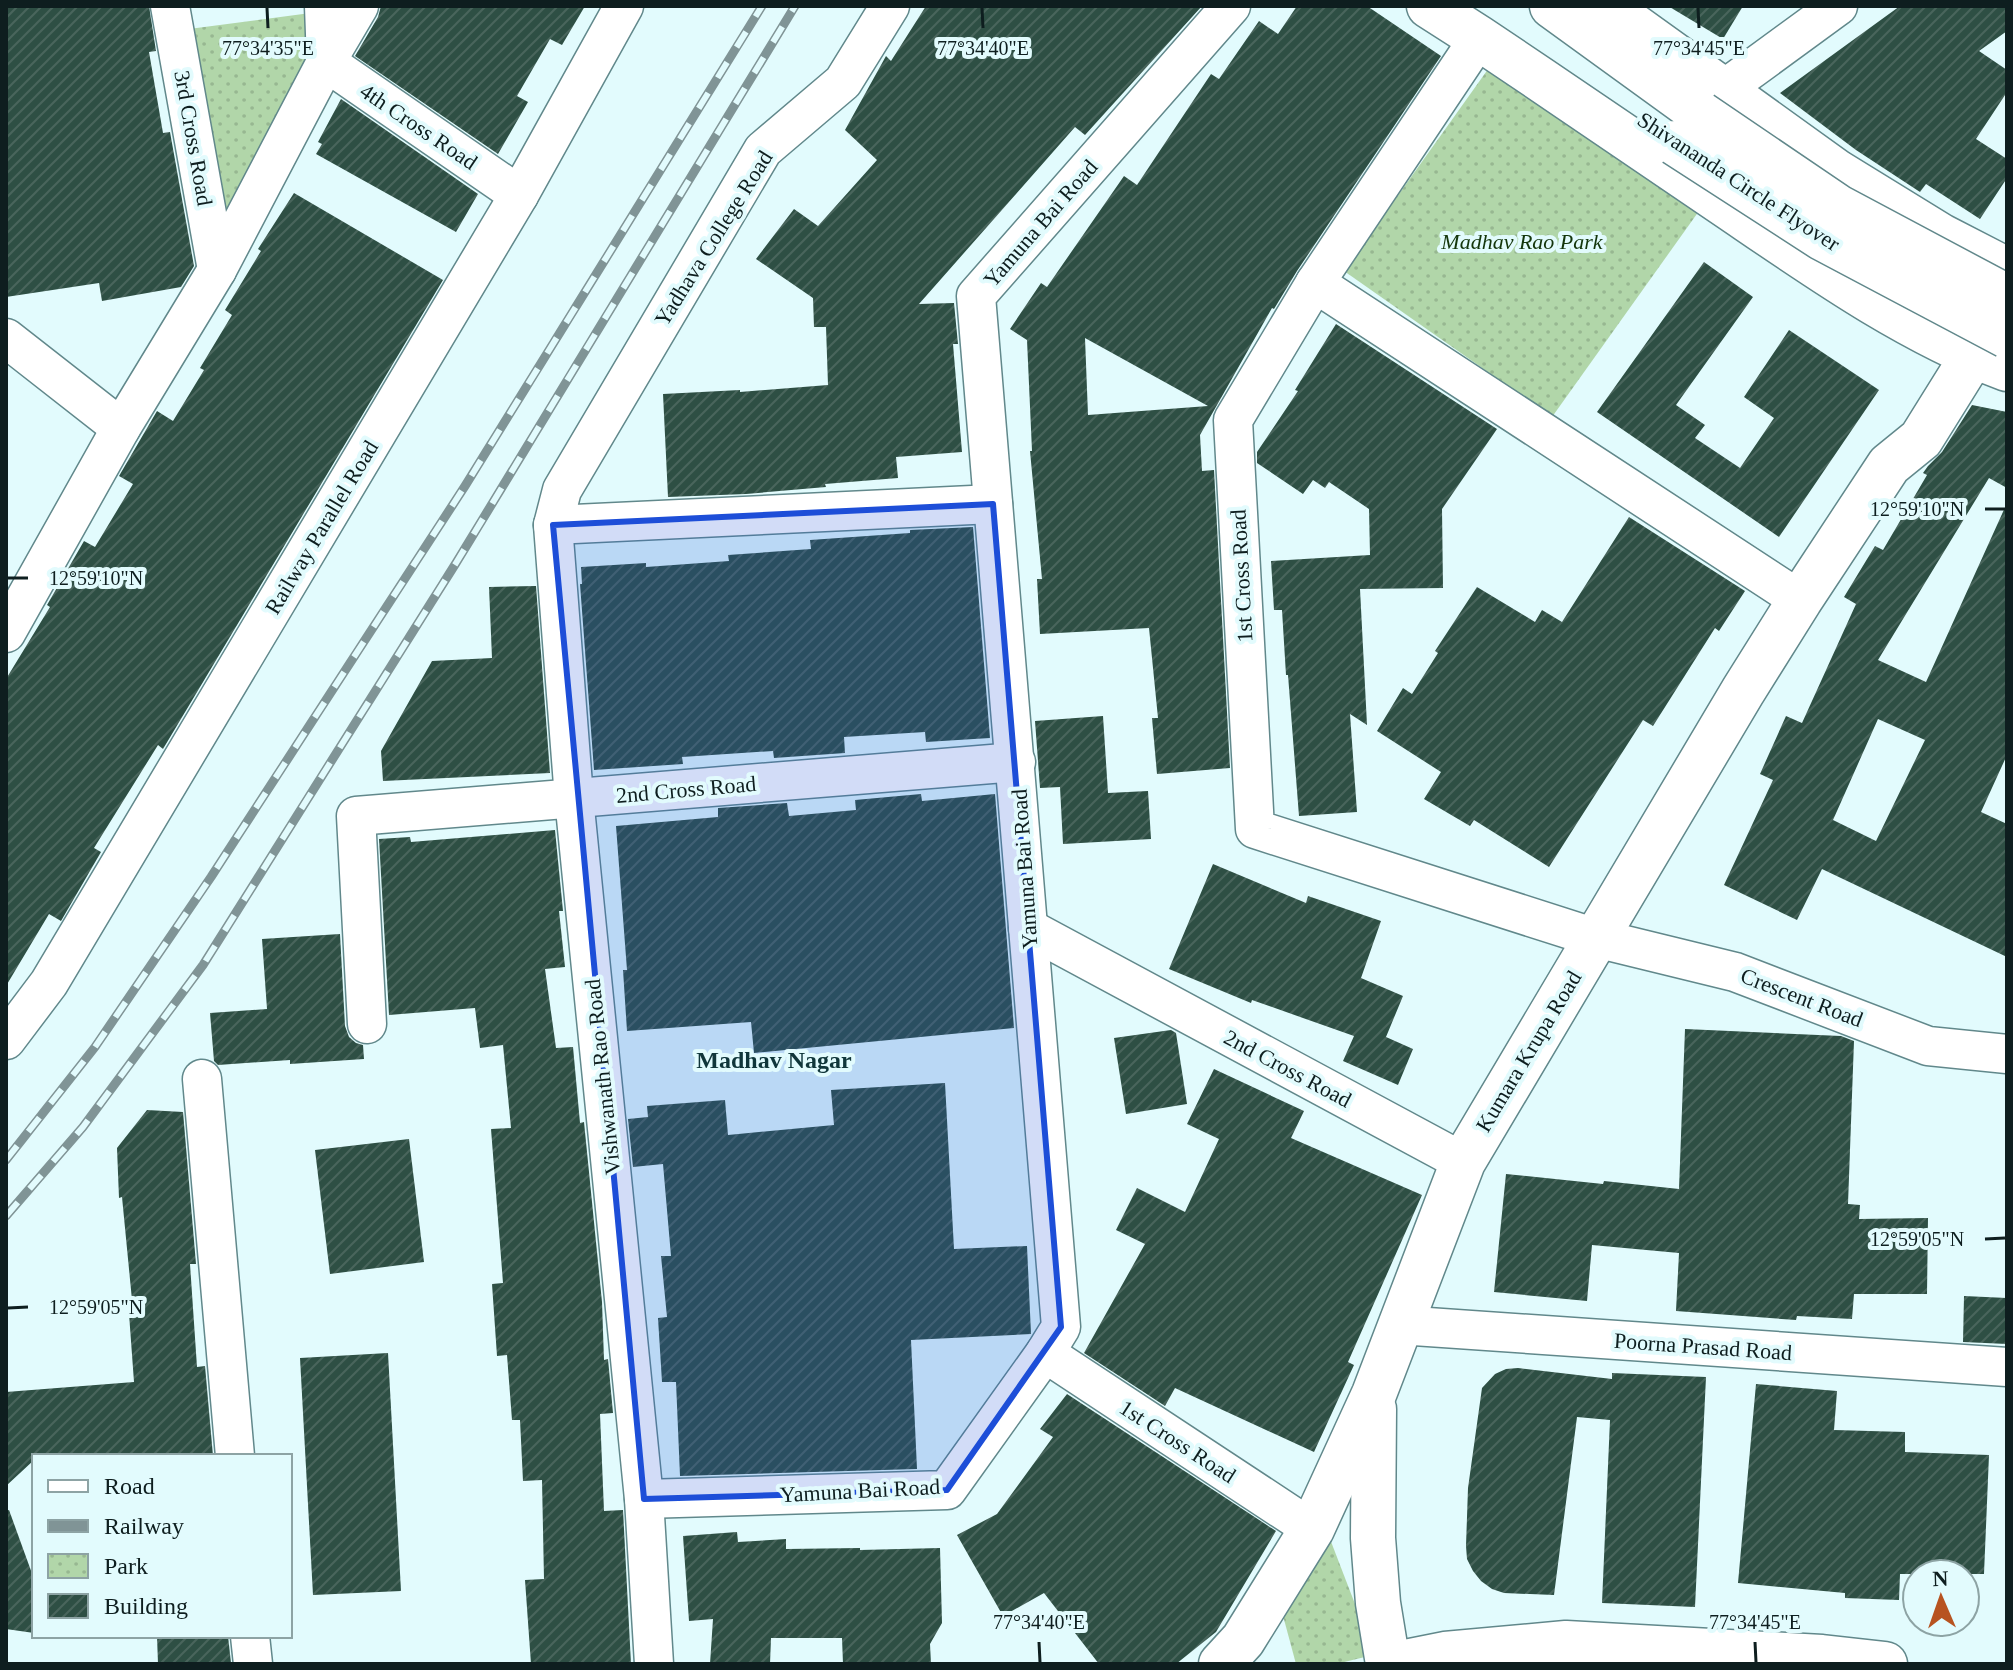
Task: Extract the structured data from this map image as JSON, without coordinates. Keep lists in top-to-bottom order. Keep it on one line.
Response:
{"streets":{"main road":["Shivananda Circle Flyover","Kumara Krupa Road"],"street":["4th Cross Road","3rd Cross Road","Yamuna Bai Road","Yadhava College Road","Railway Parallel Road","1st Cross Road","2nd Cross Road","Crescent Road","Vishwanath Rao Road","Poorna Prasad Road"]},"crossings":[["4th Cross Road","Railway Parallel Road"],["Shivananda Circle Flyover","1st Cross Road"],["Shivananda Circle Flyover","Kumara Krupa Road"],["Yamuna Bai Road","1st Cross Road"],["Yamuna Bai Road","2nd Cross Road"],["Yamuna Bai Road","Vishwanath Rao Road"],["Yadhava College Road","Vishwanath Rao Road"],["1st Cross Road","Crescent Road"],["1st Cross Road","Kumara Krupa Road"],["2nd Cross Road","Kumara Krupa Road"],["2nd Cross Road","Vishwanath Rao Road"],["Crescent Road","Kumara Krupa Road"],["Kumara Krupa Road","Poorna Prasad Road"]],"districts":["Madhav Nagar"],"parks":["Madhav Rao Park"],"legend":["Road","Railway","Park","Building"],"north":"top","coordinates":["77°34'35\"E","77°34'40\"E","77°34'45\"E","12°59'10\"N","12°59'05\"N"]}
